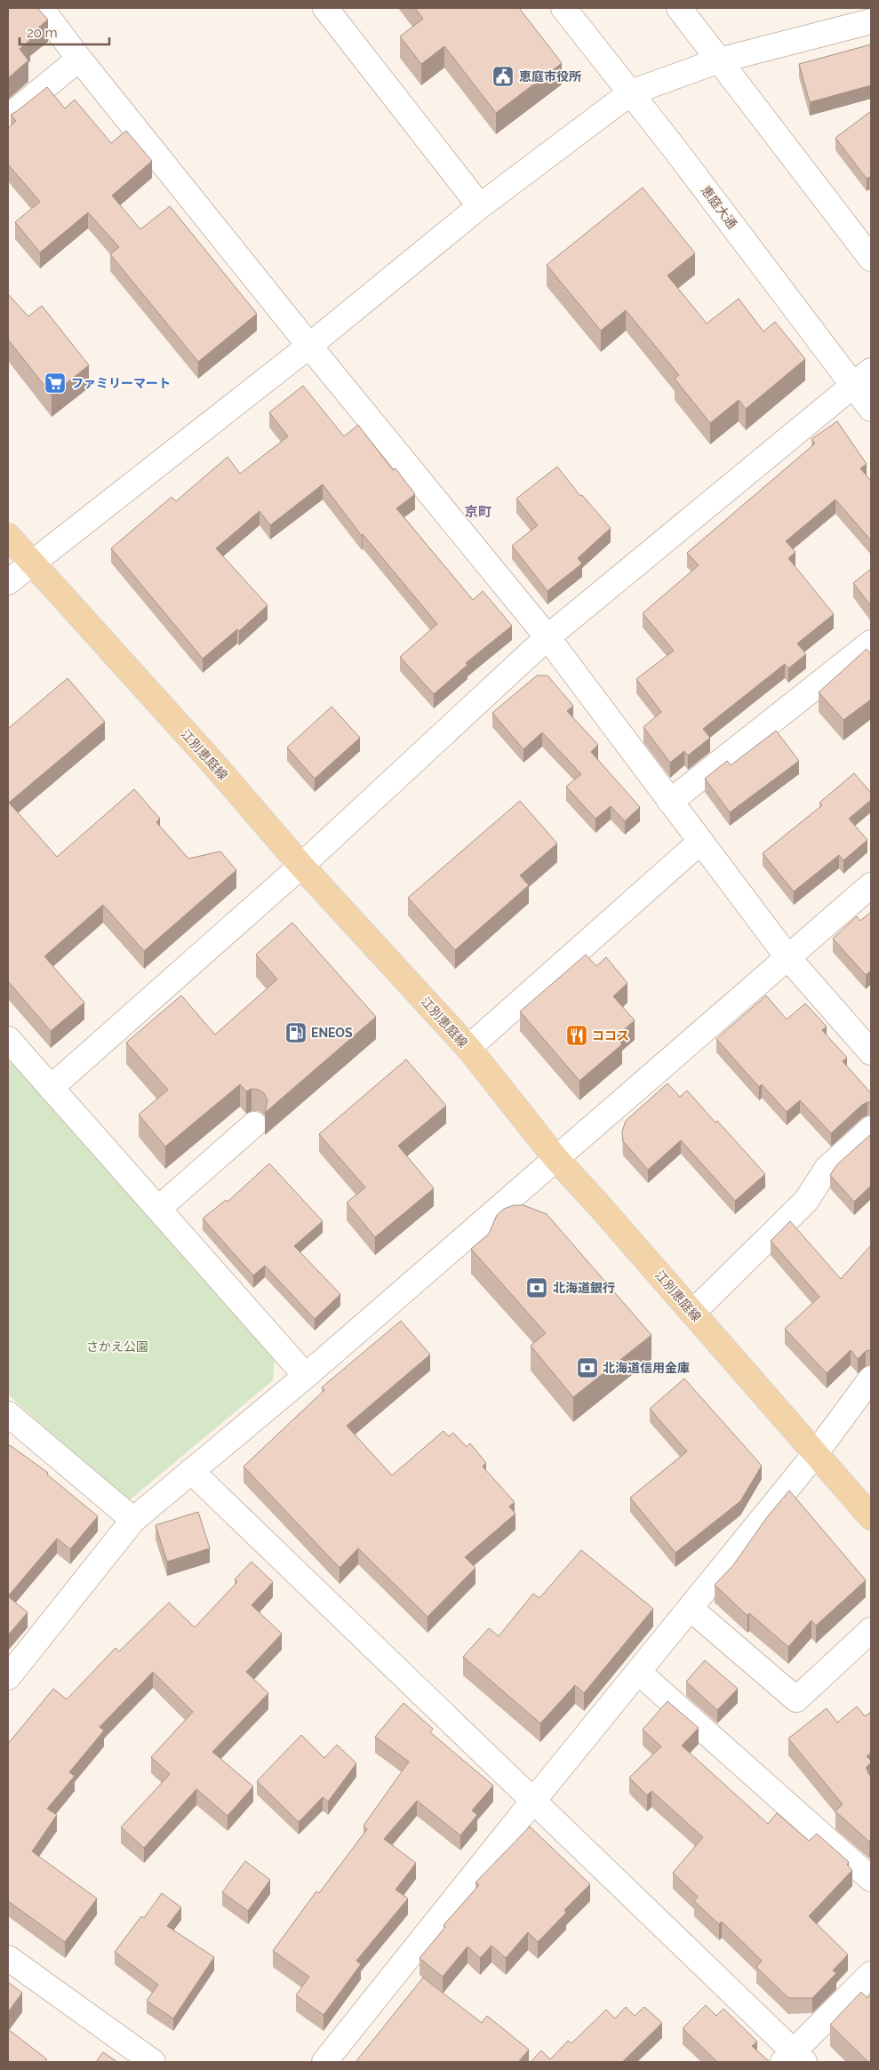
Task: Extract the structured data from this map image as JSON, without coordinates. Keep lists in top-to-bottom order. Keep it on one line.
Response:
{"streets":{"main road":["江別恵庭線"],"street":["恵庭大通"]},"districts":["京町"],"parks":["さかえ公園"],"places":{"public building":["恵庭市役所"],"supermarket":["ファミリーマート"],"fuel station":["ENEOS"],"restaurant":["ココス"],"bank":["北海道銀行","北海道信用金庫"]},"scale_bar":"20 m"}
